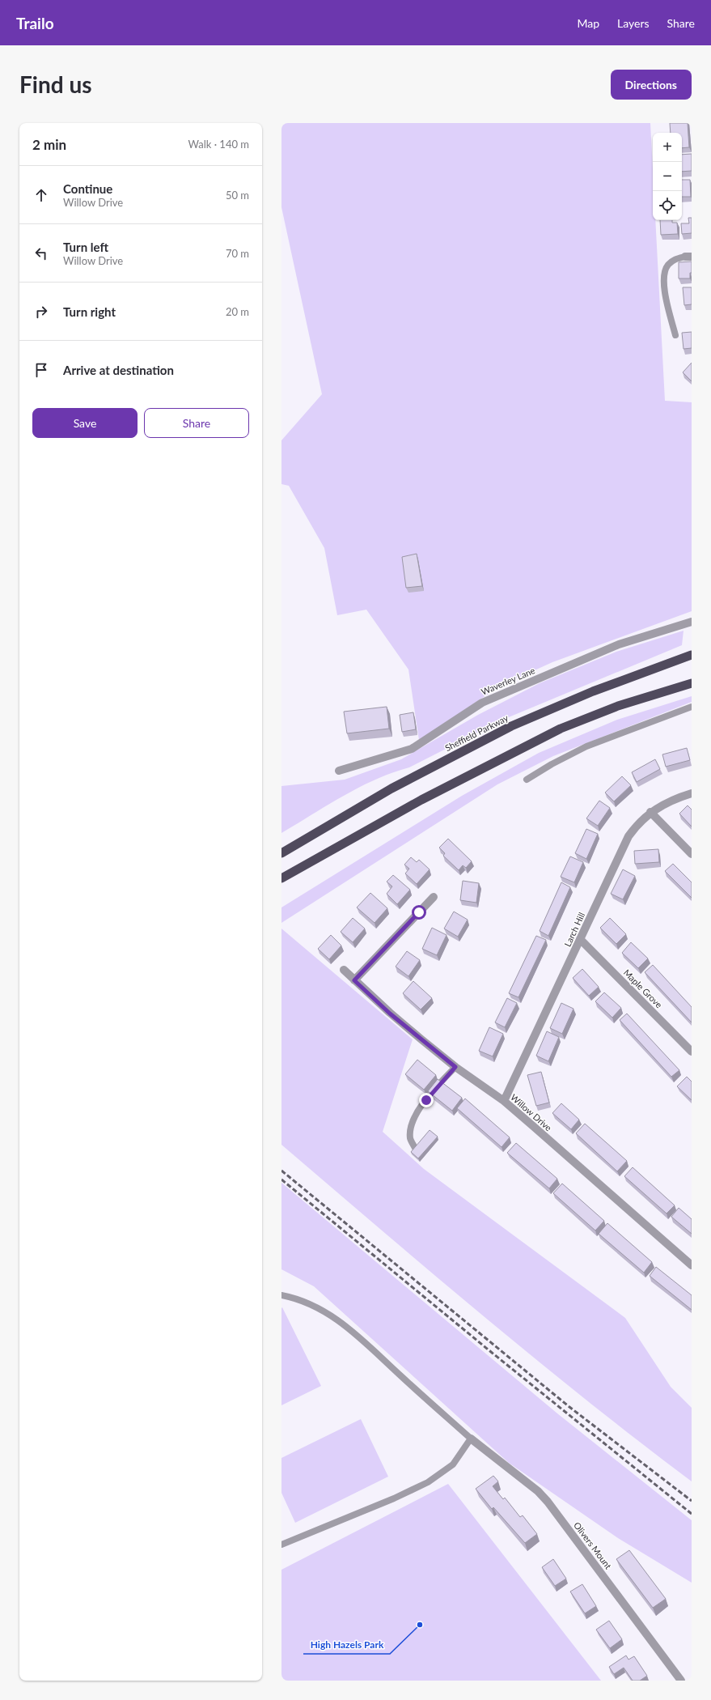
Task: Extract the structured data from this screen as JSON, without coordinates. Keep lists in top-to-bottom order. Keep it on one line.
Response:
{"streets":{"highway":["Sheffield Parkway"],"street":["Waverley Lane","Larch Hill","Maple Grove","Willow Drive","Olivers Mount"]},"crossings":[["Larch Hill","Maple Grove"],["Larch Hill","Willow Drive"]],"places":["High Hazels Park"],"page":{"header":"Trailo","nav":["Map","Layers","Share"],"buttons":["Directions",["Save","Share"]],"title":"Find us","heading":["2 min","Walk · 140 m"],"map_buttons":["+","−"],"list":[["Continue","Willow Drive","50 m"],["Turn left","Willow Drive","70 m"],["Turn right","20 m"],"Arrive at destination"]}}
